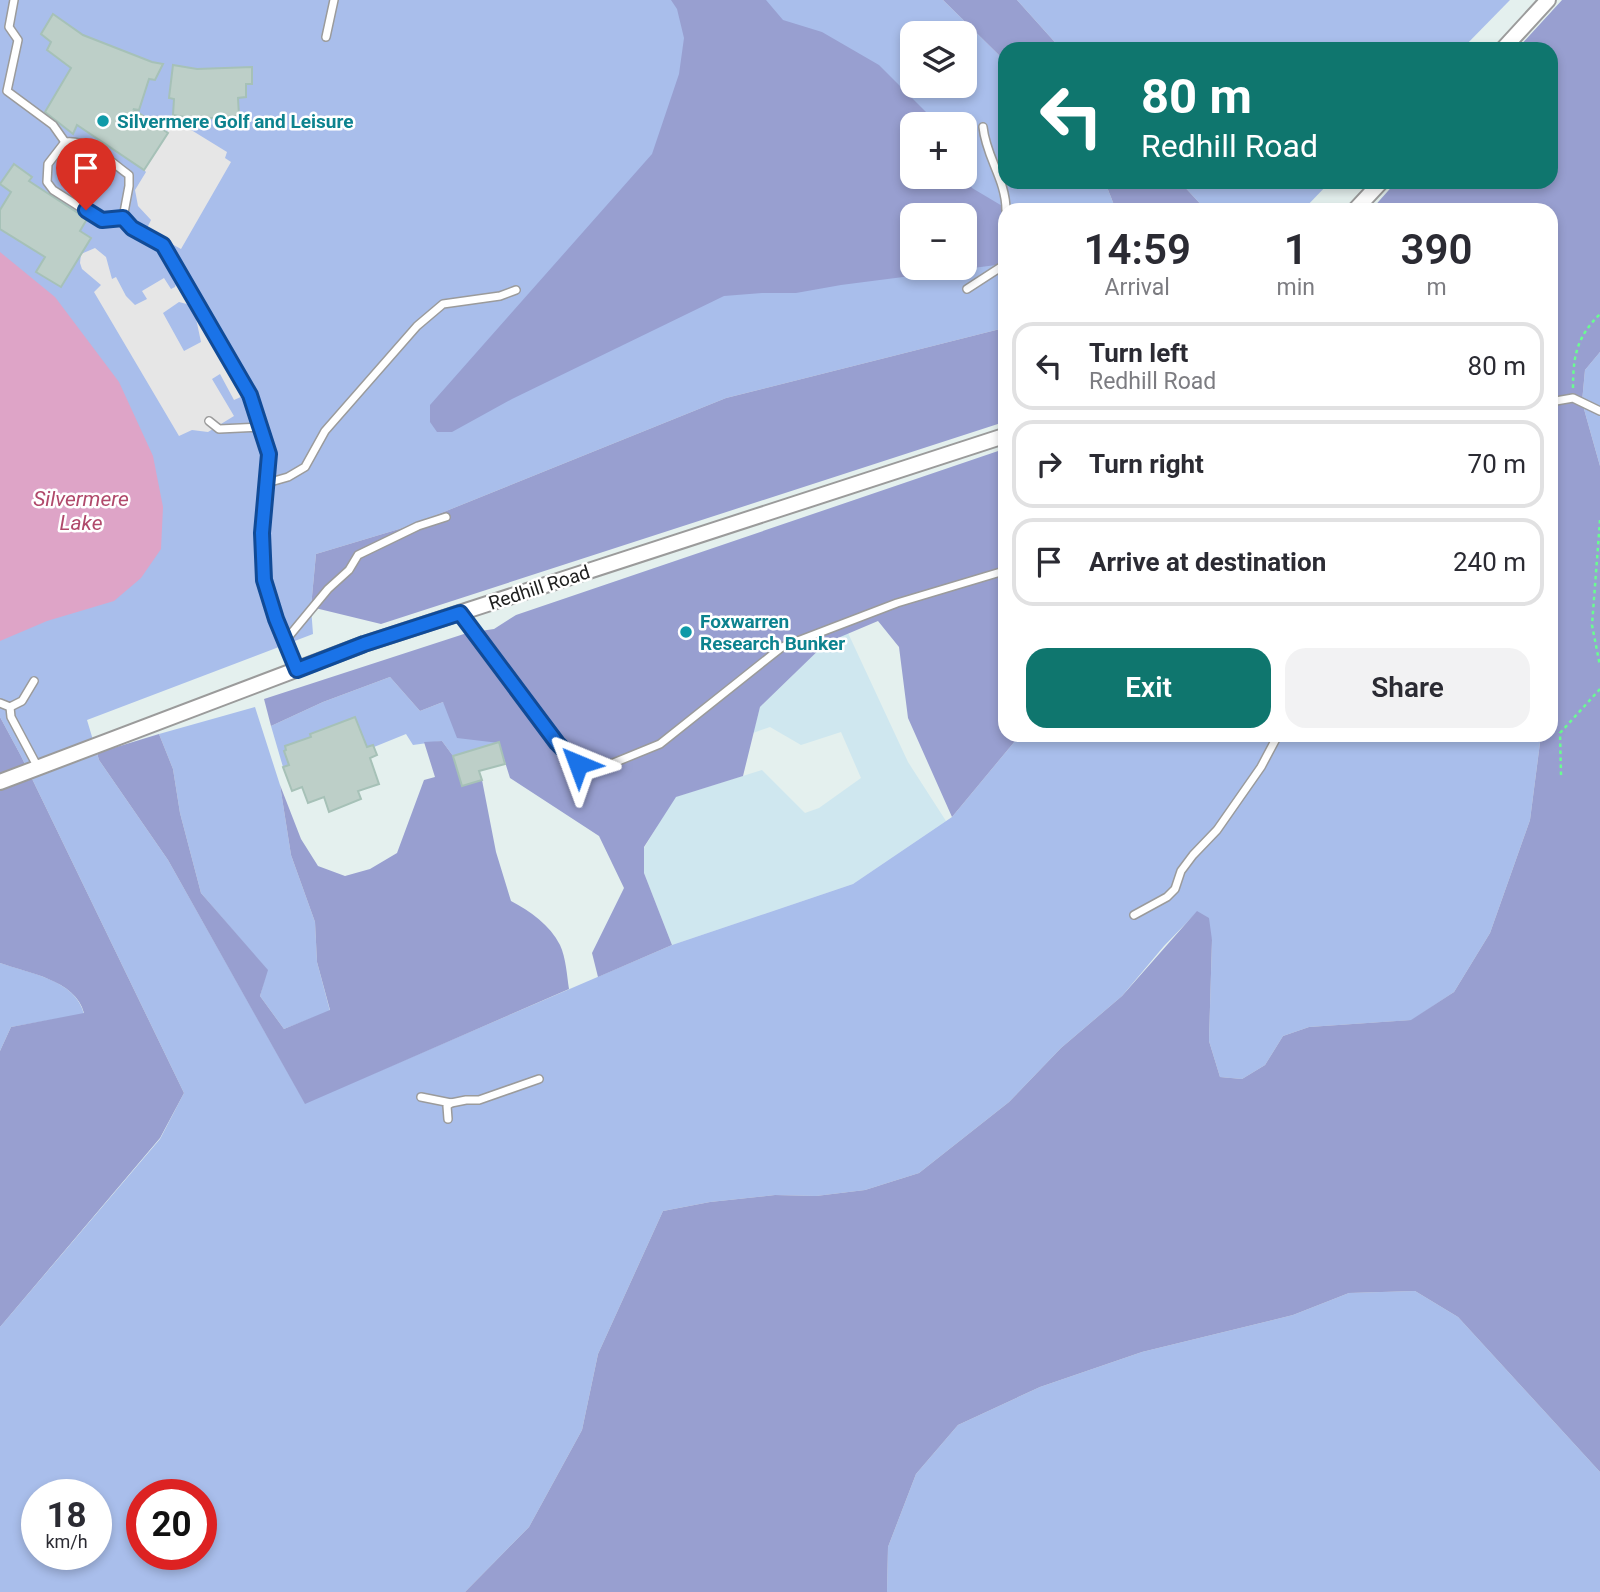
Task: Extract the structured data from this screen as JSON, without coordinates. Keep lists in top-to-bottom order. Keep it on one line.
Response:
{"streets":{"street":["Redhill Road"]},"water":["Silvermere Lake"],"places":["Silvermere Golf and Leisure","Foxwarren Research Bunker"],"page":{"map_buttons":["+","−"],"turn":["80 m","Redhill Road"],"eta":["14:59","Arrival","1","min","390","m"],"list":[{"name":"Turn left","note":"Redhill Road","value":"80 m"},{"name":"Turn right","value":"70 m"},{"name":"Arrive at destination","value":"240 m"}],"buttons":["Exit","Share"],"speed":"18 km/h","limit":"20"}}
